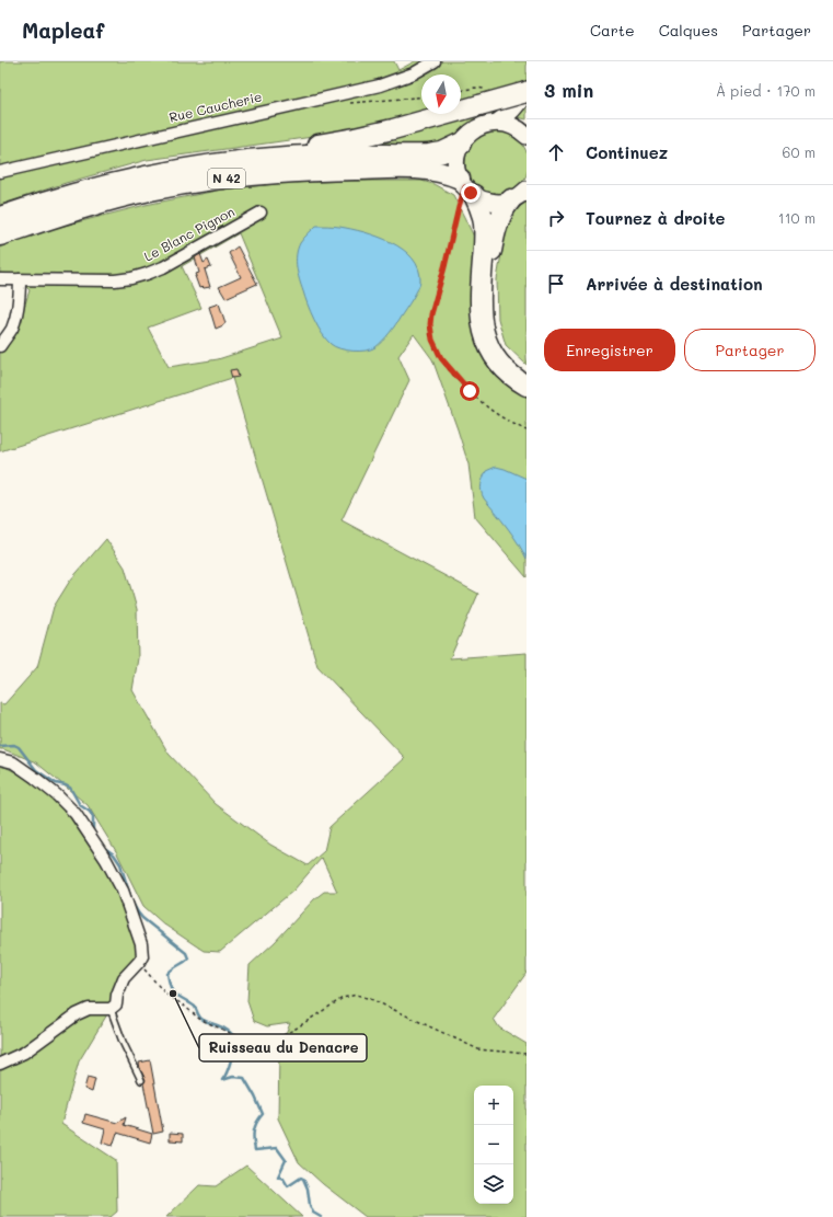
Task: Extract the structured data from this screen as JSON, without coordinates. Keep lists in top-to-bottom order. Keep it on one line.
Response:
{"streets":{"highway":["N 42"],"street":["Rue Caucherie","Le Blanc Pignon"]},"places":["Ruisseau du Denacre"],"north":"bottom","page":{"header":"Mapleaf","nav":["Carte","Calques","Partager"],"heading":["3 min","À pied · 170 m"],"list":[["Continuez","60 m"],["Tournez à droite","110 m"],"Arrivée à destination"],"buttons":["Enregistrer","Partager"],"map_buttons":["+","−"]}}
